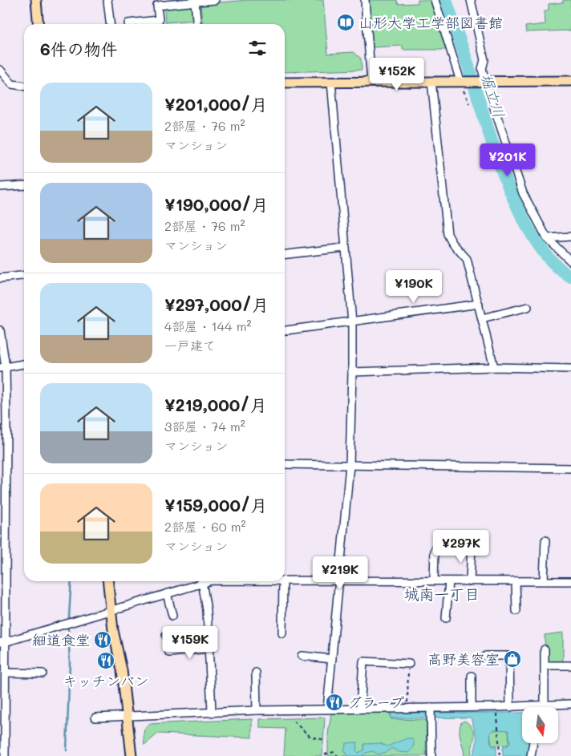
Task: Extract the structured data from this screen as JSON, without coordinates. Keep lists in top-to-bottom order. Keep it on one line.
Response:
{"districts":["城南一丁目"],"water":["堀立川"],"places":{"library":["山形大学工学部図書館"],"restaurant":["細道食堂","キッチンバン","グラープ"],"shop":["高野美容室"]},"north":"bottom","page":{"heading":"6件の物件","price":["¥152K","¥201K","¥190K","¥297K","¥219K","¥159K"],"list":[{"name":"¥201,000/月","note":"2部屋 · 76 m² · マンション"},{"name":"¥190,000/月","note":"2部屋 · 76 m² · マンション"},{"name":"¥297,000/月","note":"4部屋 · 144 m² · 一戸建て"},{"name":"¥219,000/月","note":"3部屋 · 74 m² · マンション"},{"name":"¥159,000/月","note":"2部屋 · 60 m² · マンション"}]}}
